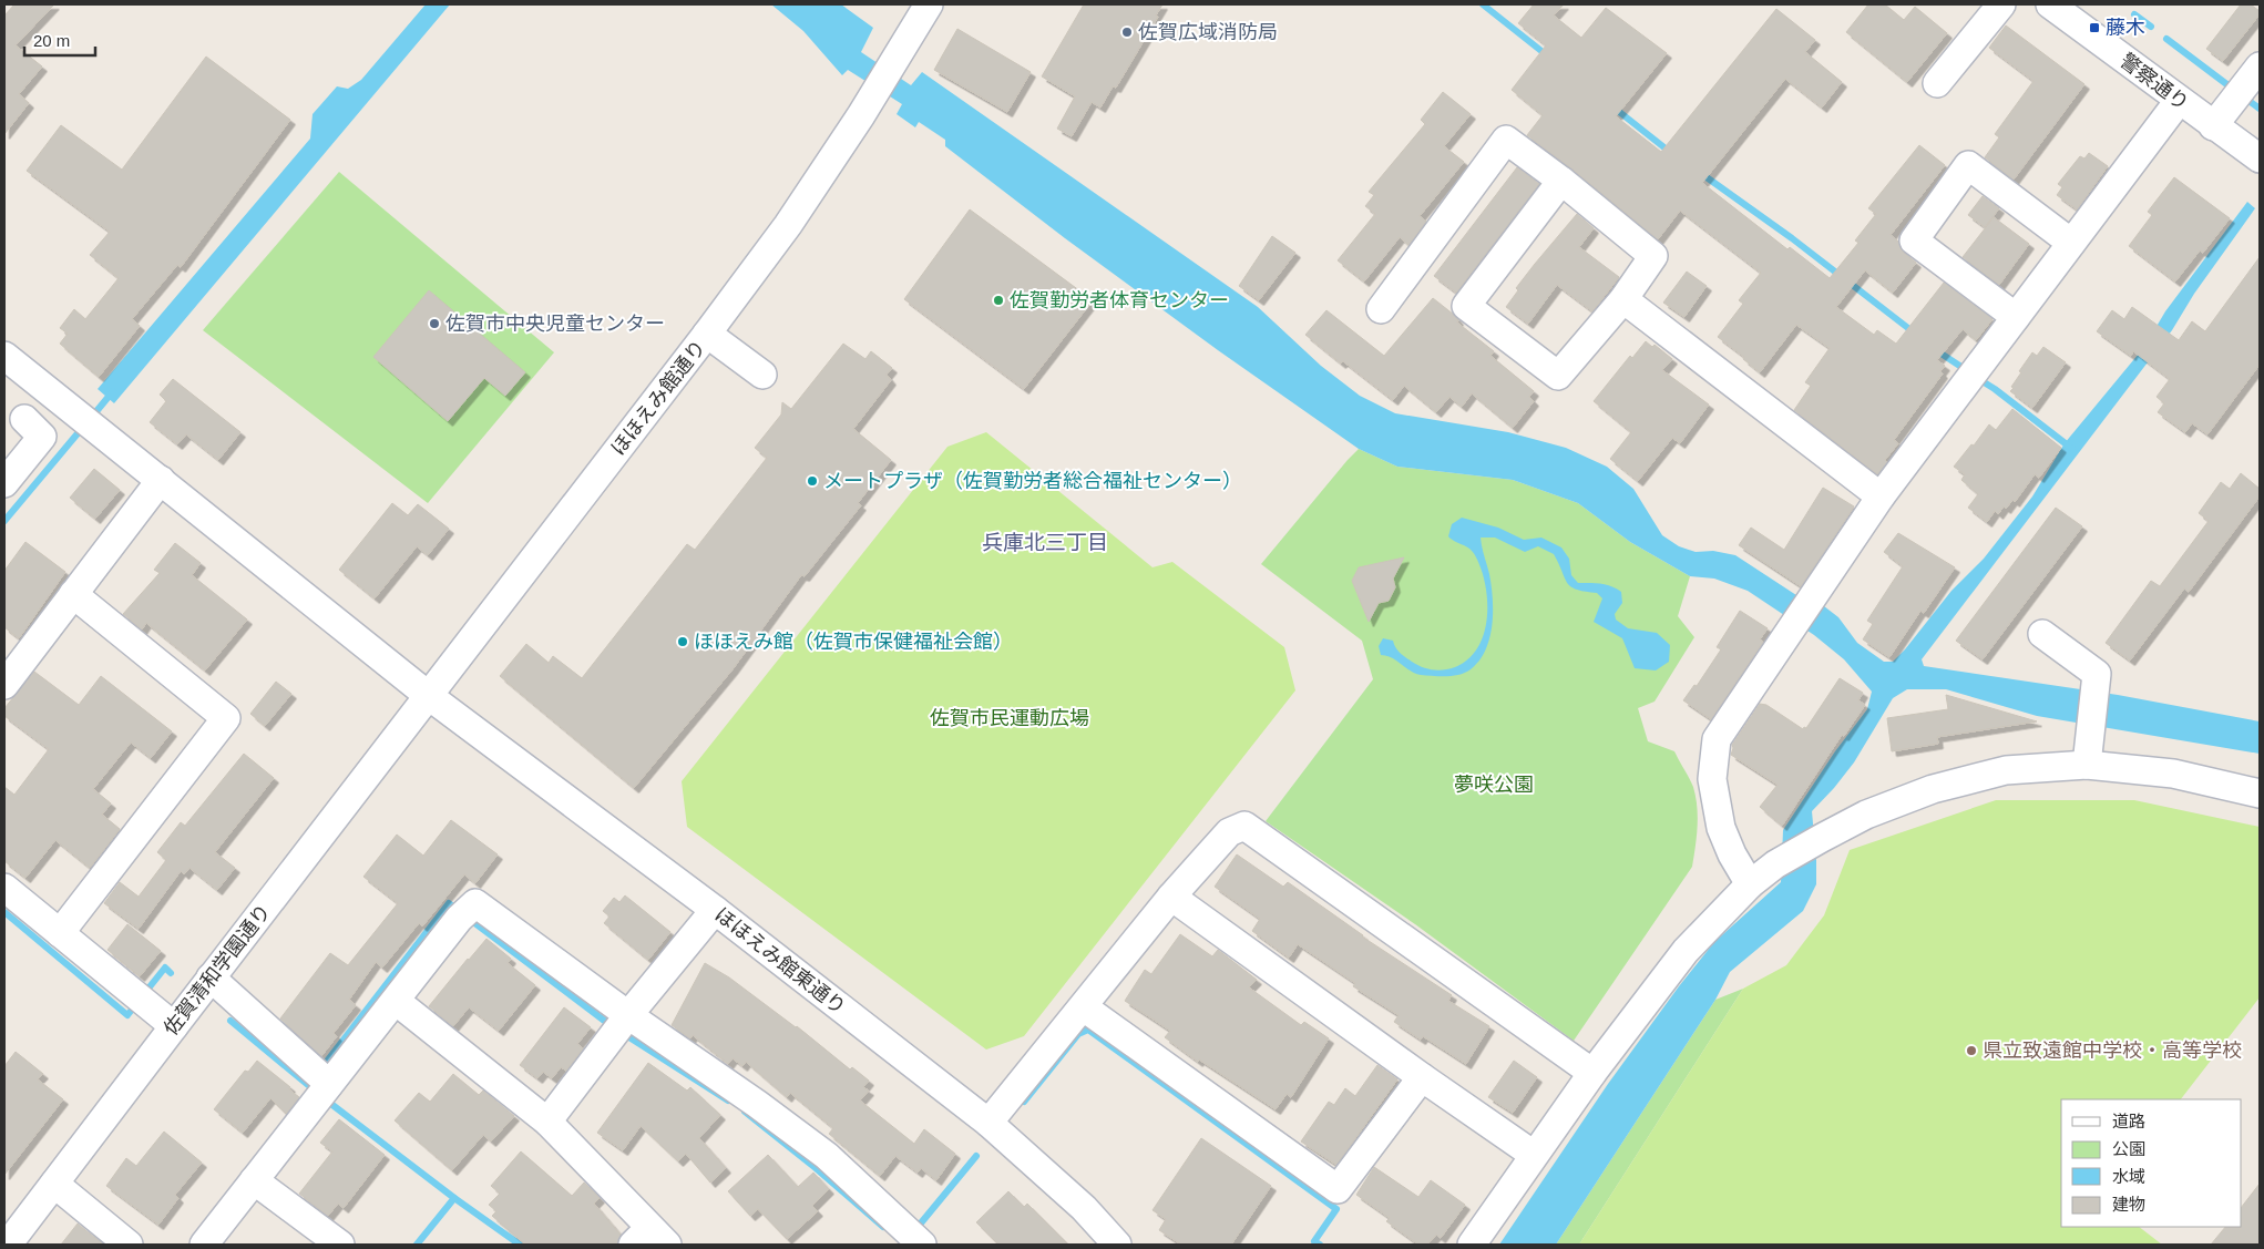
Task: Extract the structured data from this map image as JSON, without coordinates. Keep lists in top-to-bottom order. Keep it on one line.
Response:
{"streets":{"street":["警察通り","ほほえみ館通り","ほほえみ館東通り","佐賀清和学園通り"]},"crossings":[["ほほえみ館通り","ほほえみ館東通り"],["ほほえみ館通り","佐賀清和学園通り"],["ほほえみ館東通り","佐賀清和学園通り"]],"districts":["兵庫北三丁目"],"parks":["佐賀市民運動広場","夢咲公園"],"places":{"transit":["藤木"],"other":["佐賀広域消防局","佐賀勤労者体育センター","佐賀市中央児童センター","メートプラザ（佐賀勤労者総合福祉センター）","ほほえみ館（佐賀市保健福祉会館）","県立致遠館中学校・高等学校"]},"legend":["道路","公園","水域","建物"],"scale_bar":"20 m"}
